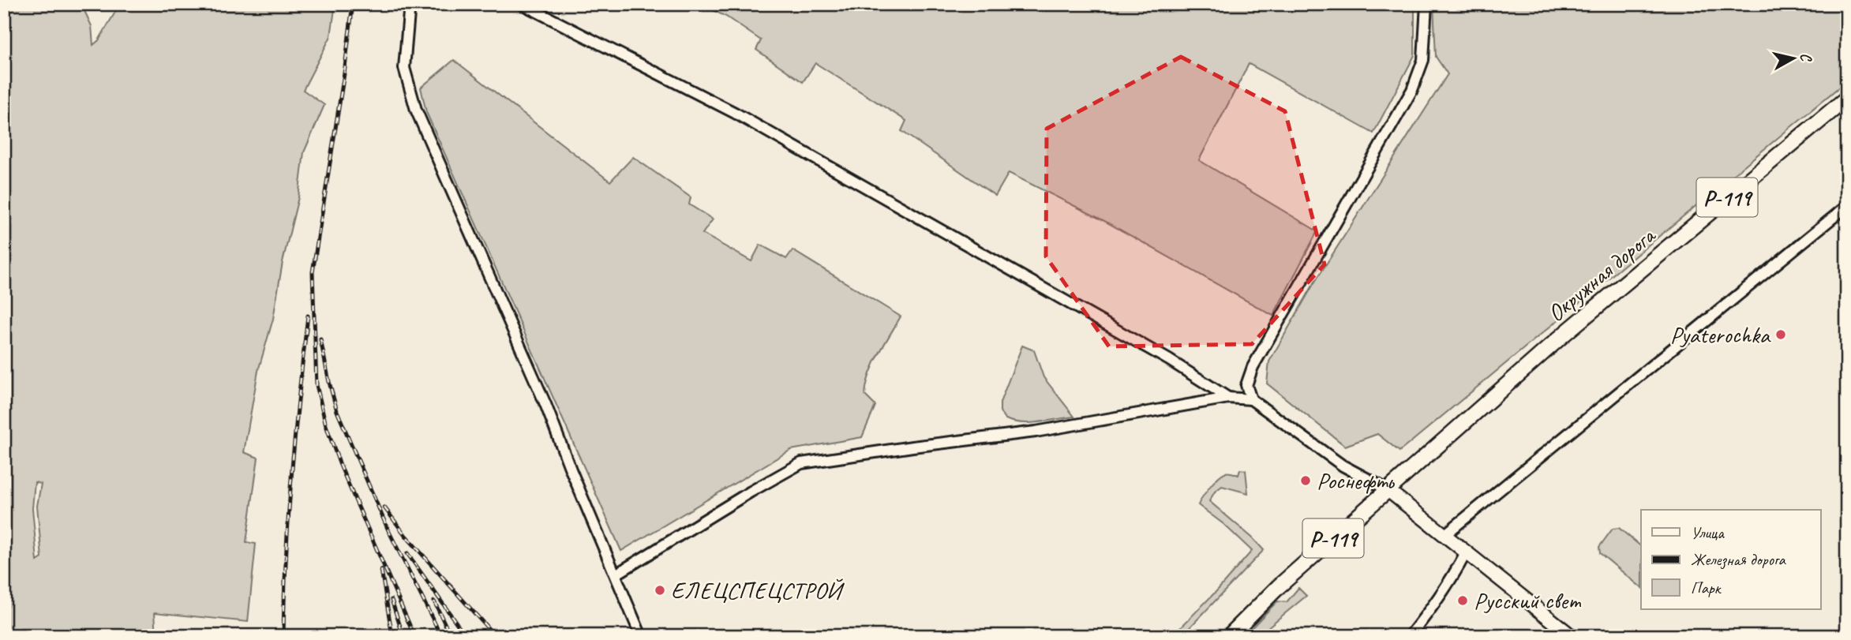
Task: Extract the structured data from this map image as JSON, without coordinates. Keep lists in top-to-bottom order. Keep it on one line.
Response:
{"streets":{"highway":["Р-119","Окружная дорога"]},"crossings":[["Р-119","Окружная дорога"]],"places":["Pyaterochka","Роснефть","ЕЛЕЦСПЕЦСТРОЙ","Русский свет"],"legend":["Улица","Железная дорога","Парк"],"north":"right"}
